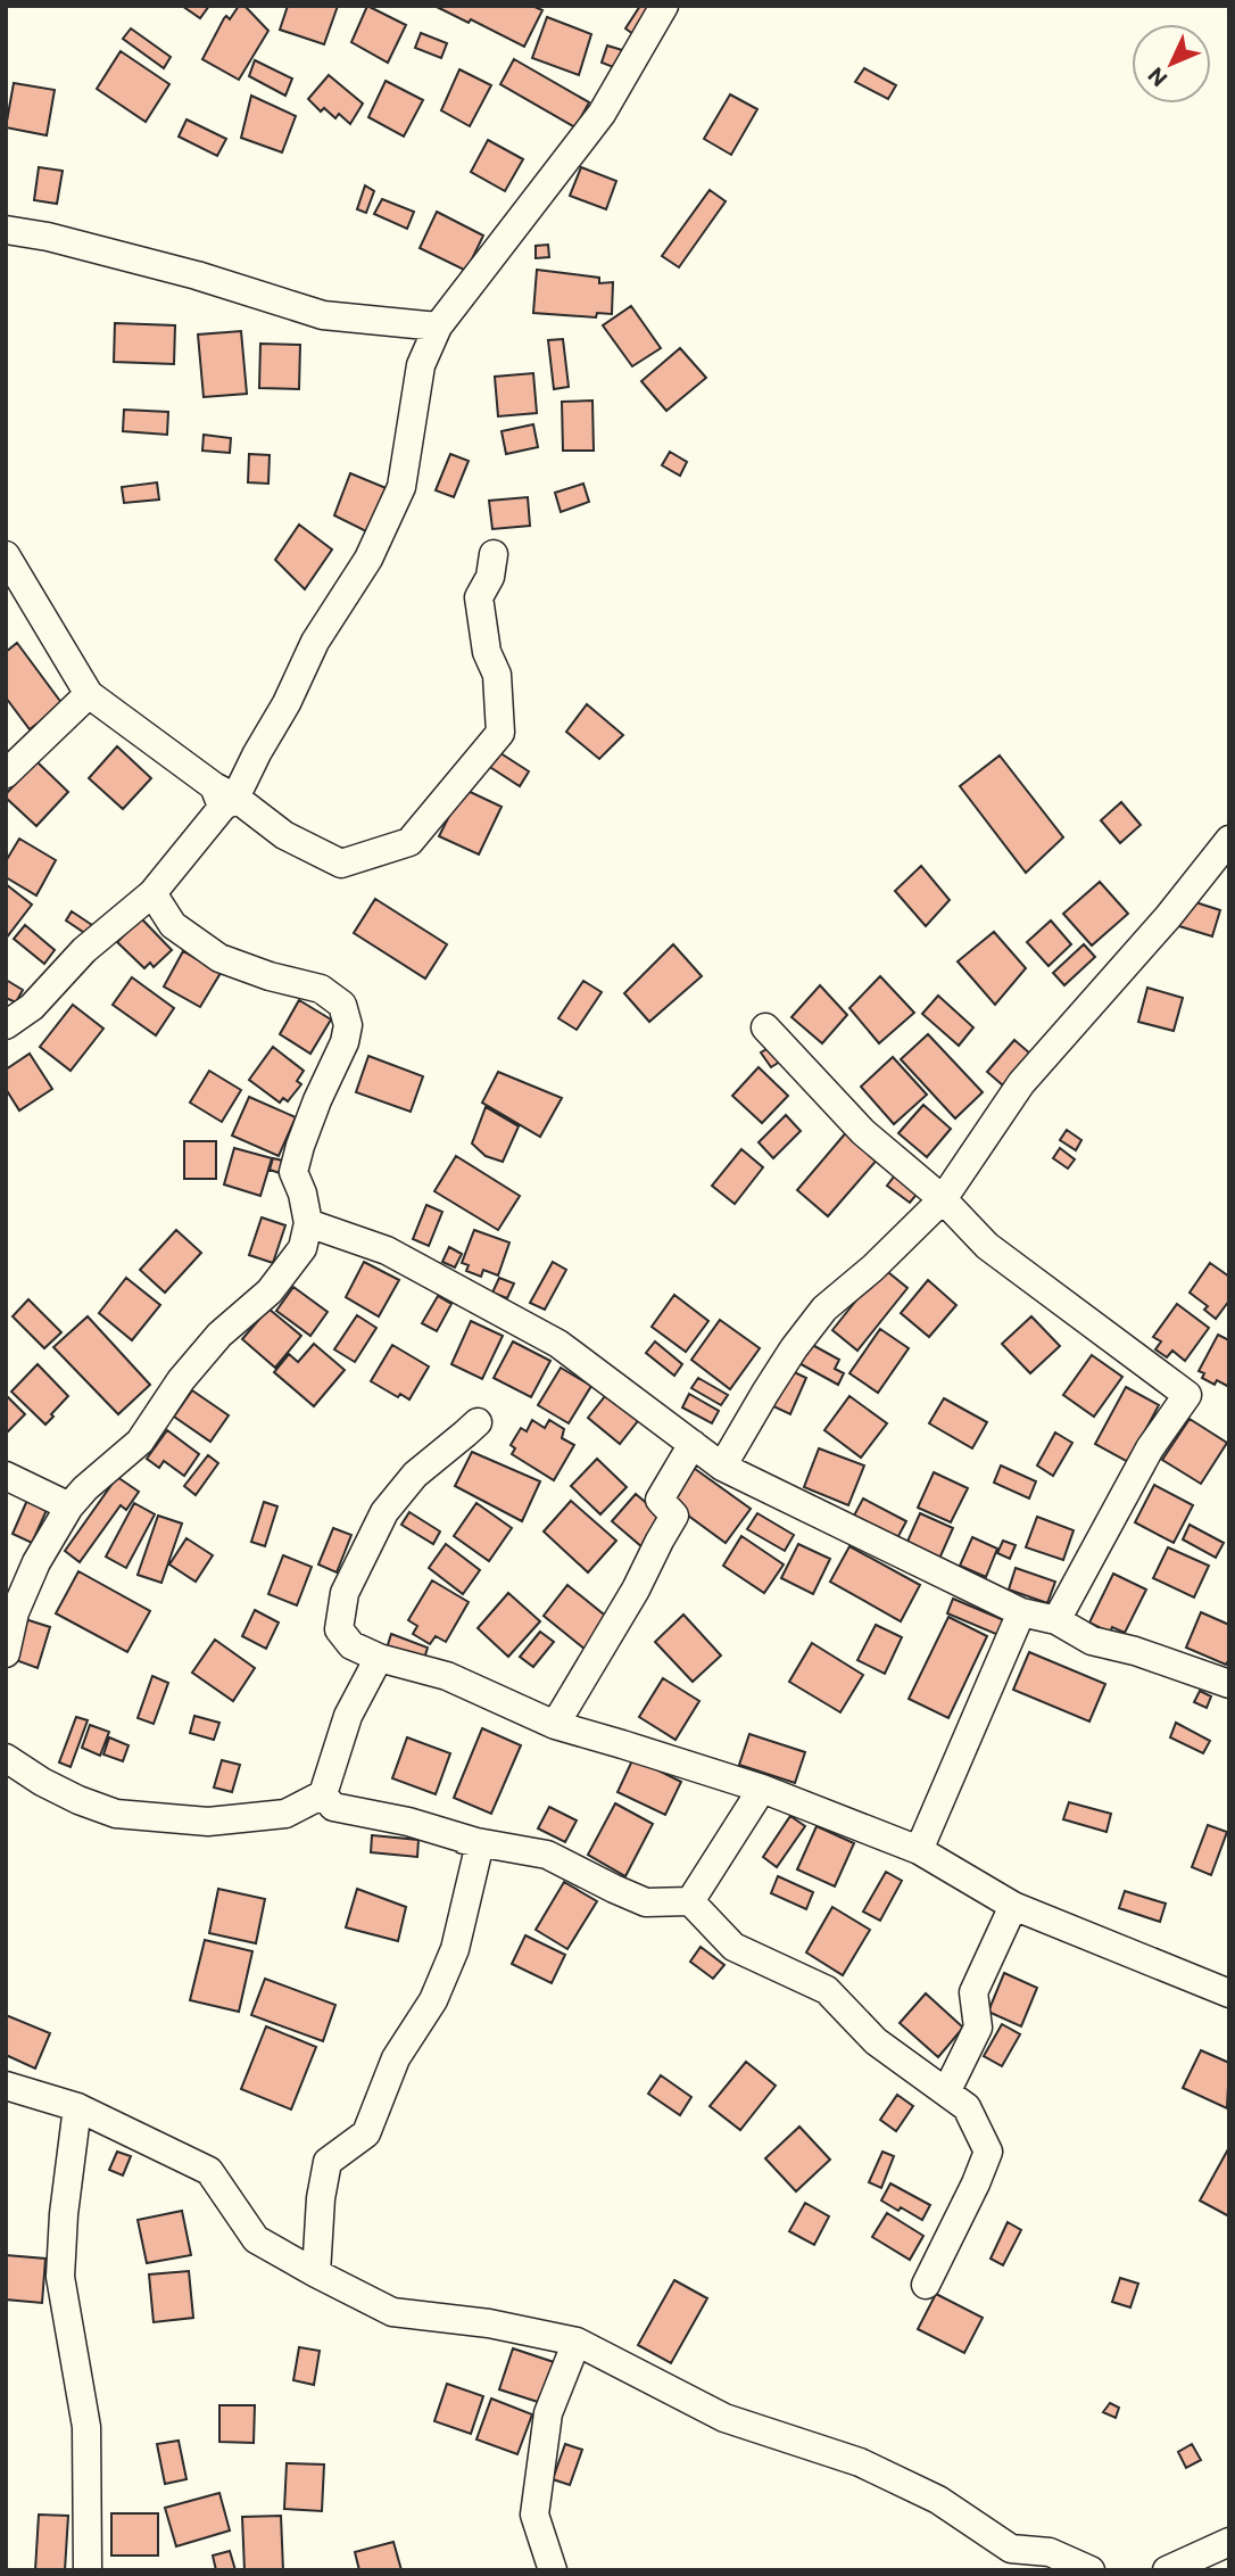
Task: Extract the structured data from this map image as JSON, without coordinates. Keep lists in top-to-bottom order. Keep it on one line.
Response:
{"north":"bottom left"}
